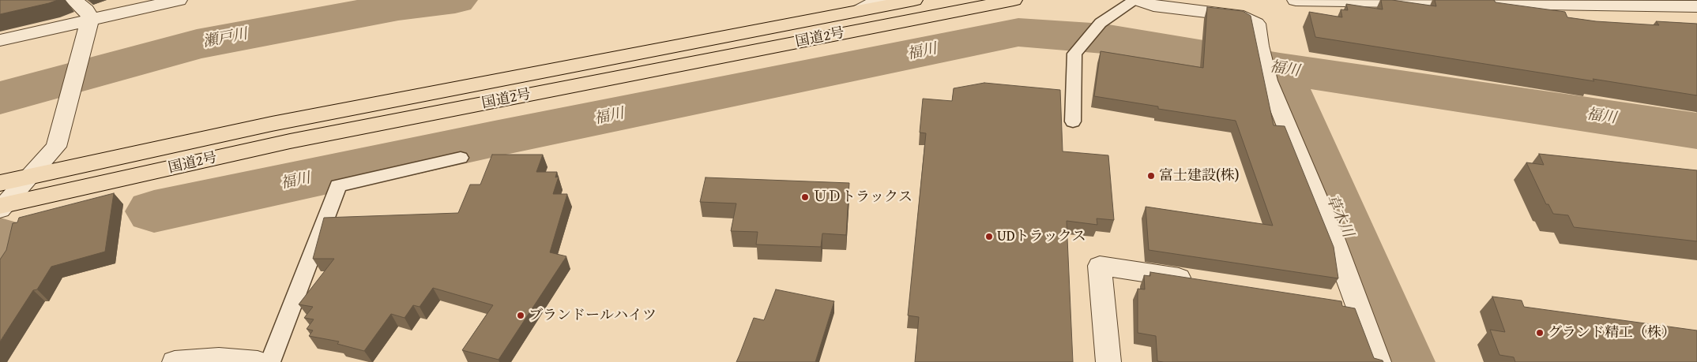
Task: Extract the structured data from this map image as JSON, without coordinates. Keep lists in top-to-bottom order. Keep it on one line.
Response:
{"streets":{"highway":["国道2号"]},"water":["瀬戸川","福川","草木川"],"places":["富士建設(株)","ＵＤトラックス","UDトラックス","ブランドールハイツ","グランド精工（株）"]}
